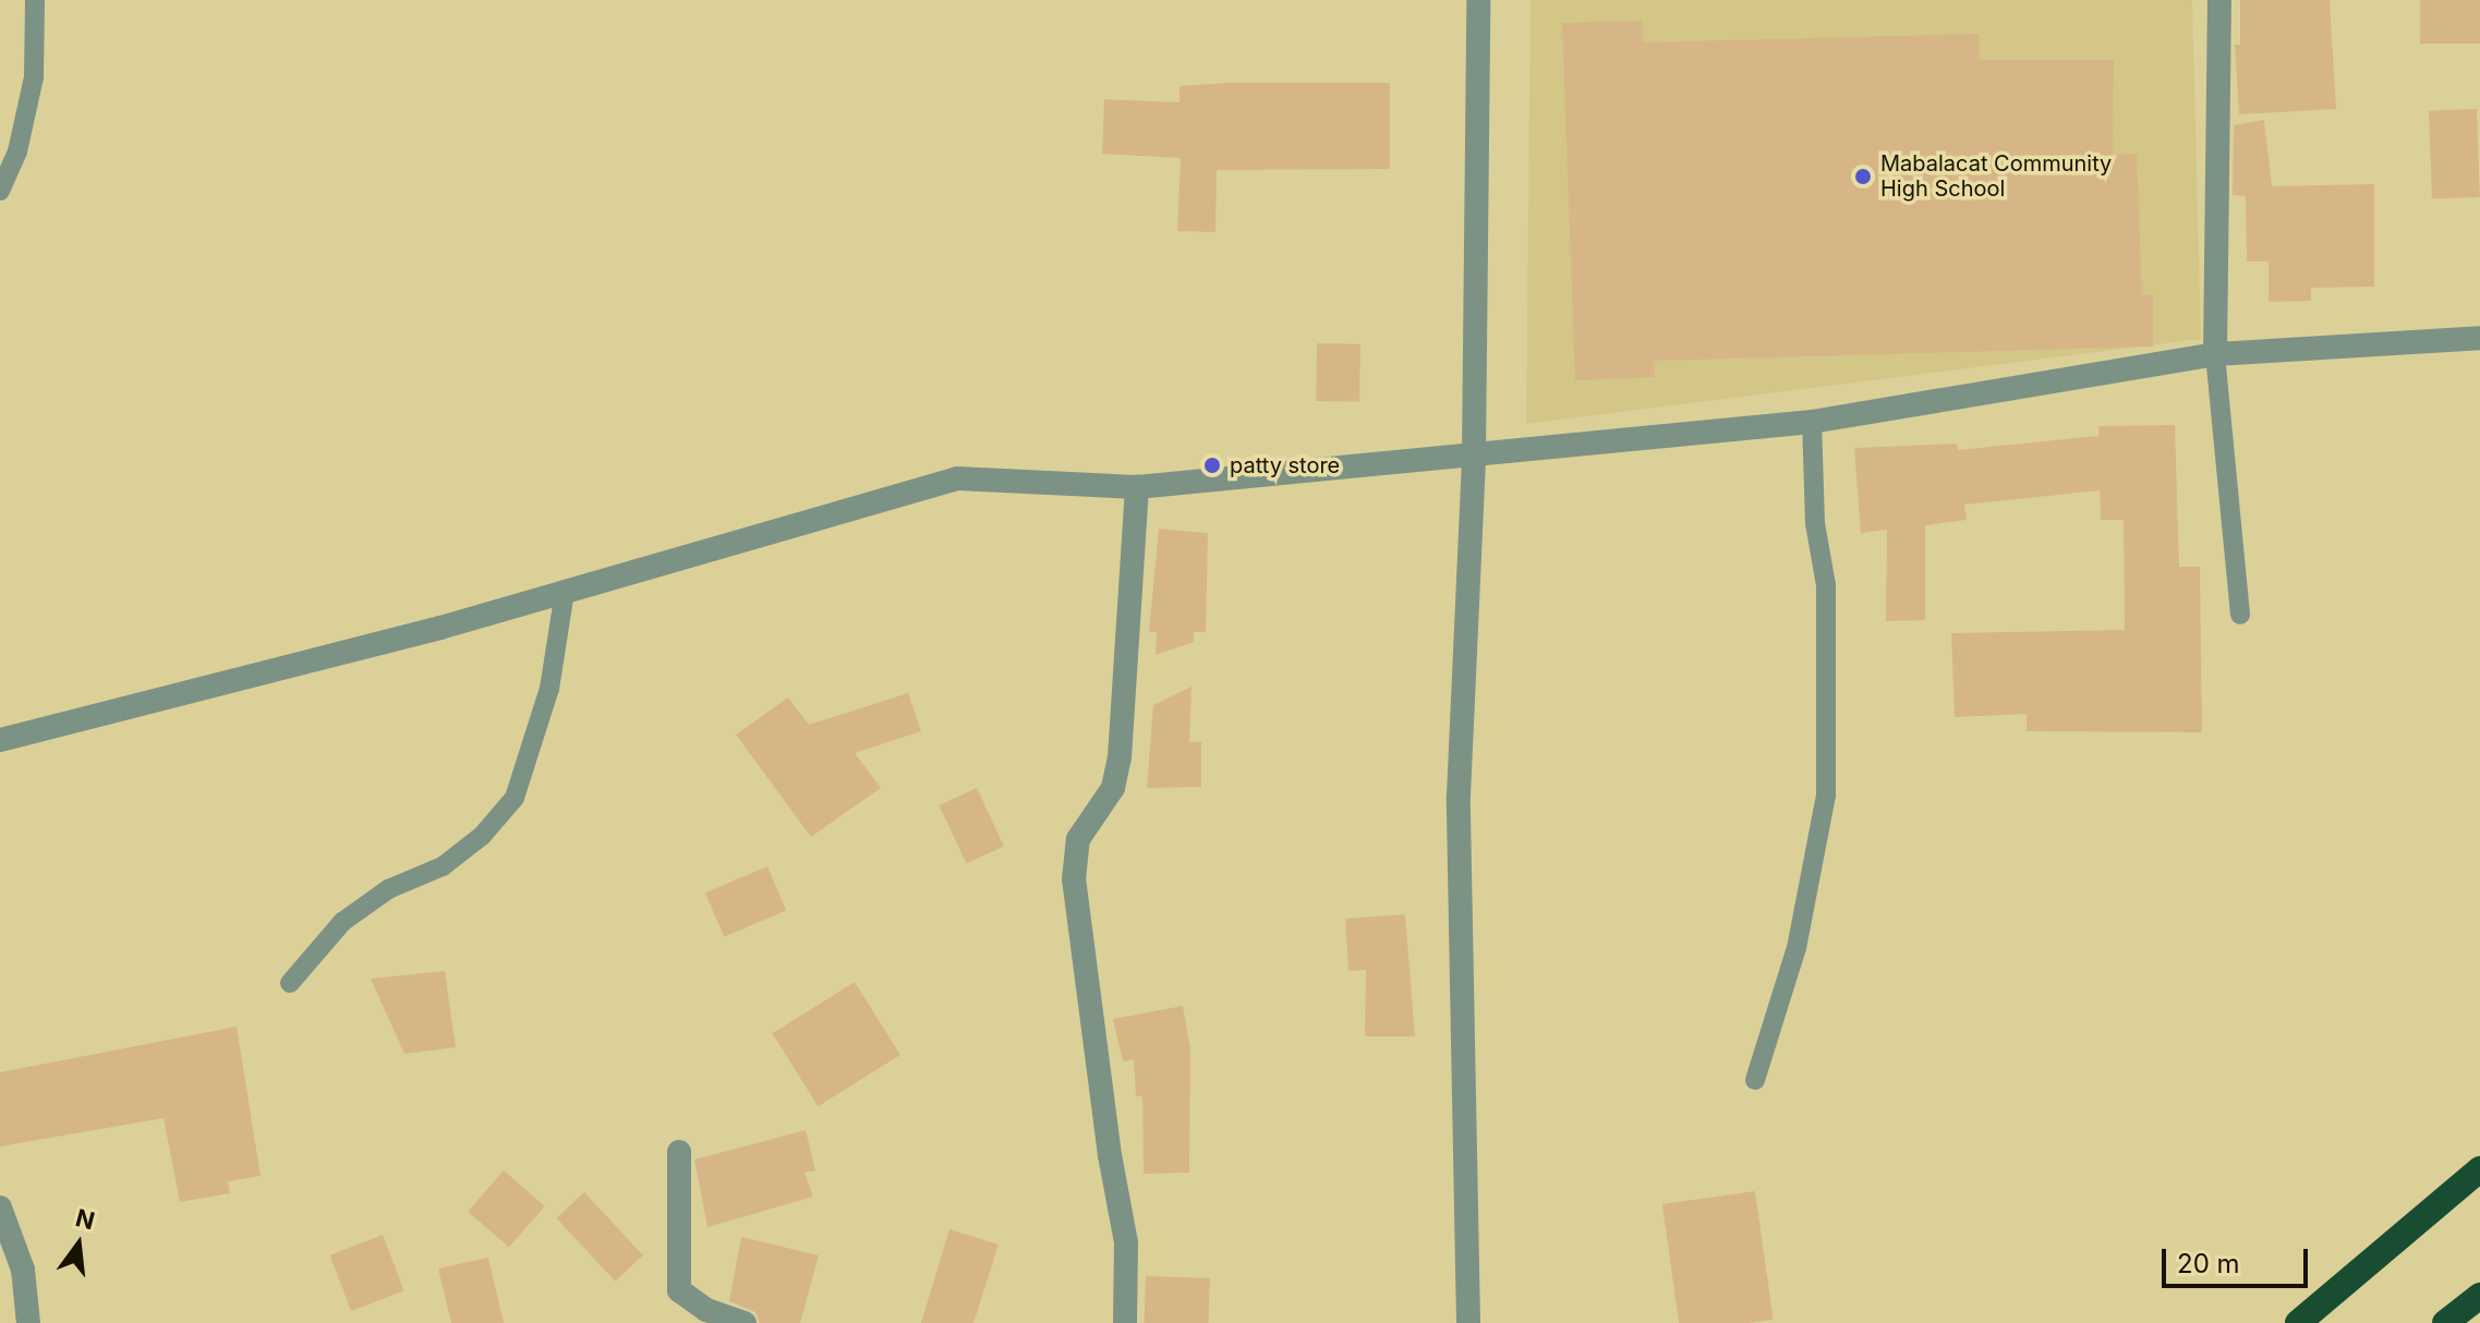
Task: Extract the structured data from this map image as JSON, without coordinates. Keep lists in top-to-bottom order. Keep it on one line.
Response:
{"places":["Mabalacat Community High School","patty store"],"scale_bar":"20 m","north":"top"}
